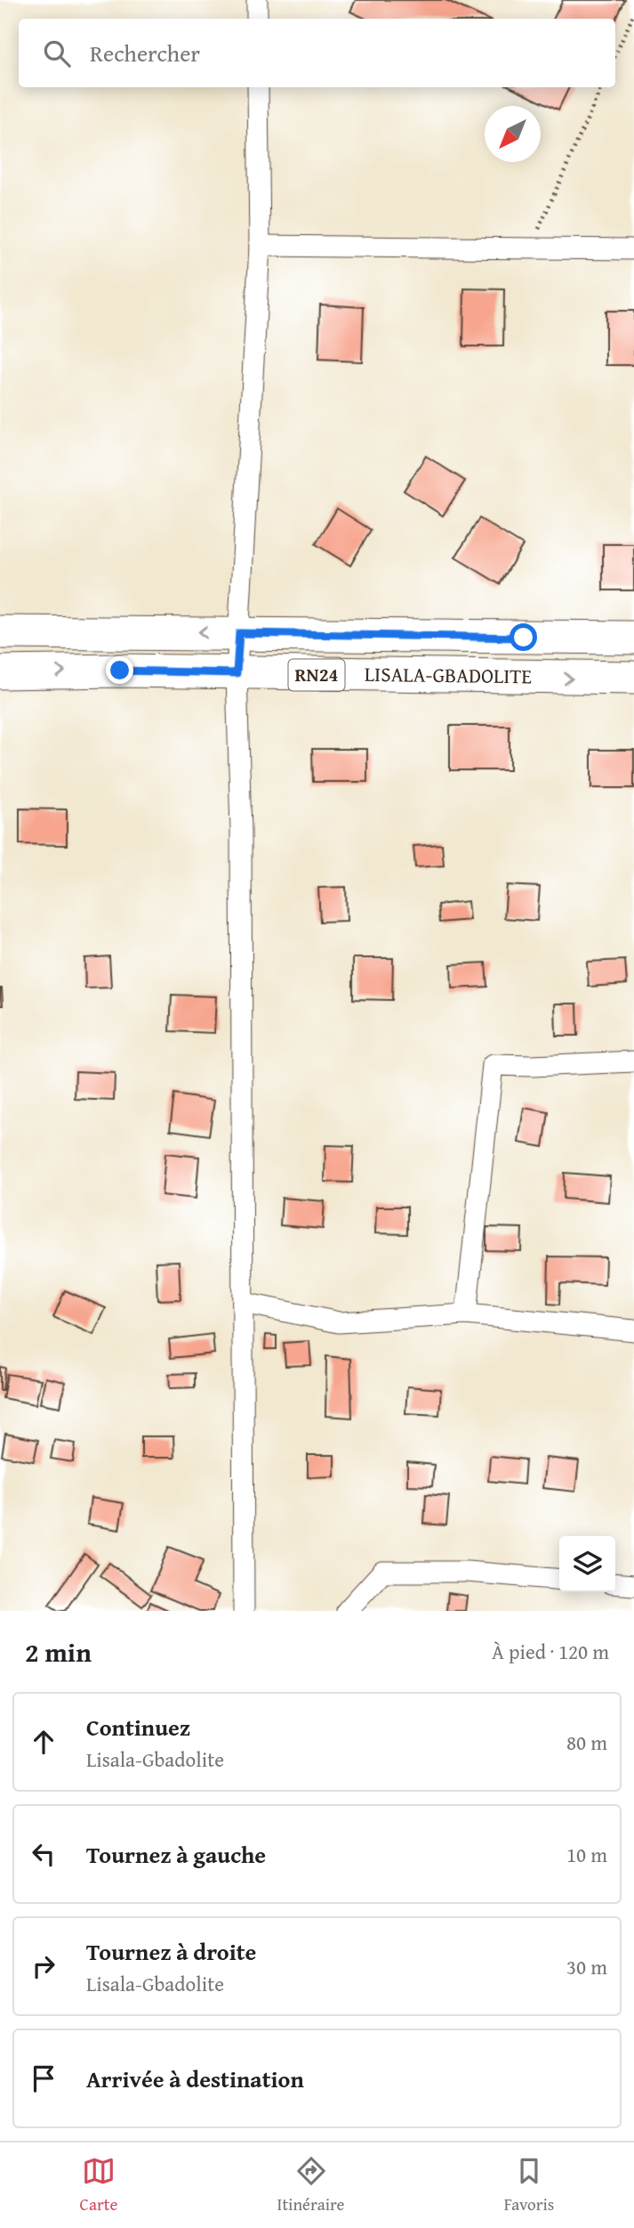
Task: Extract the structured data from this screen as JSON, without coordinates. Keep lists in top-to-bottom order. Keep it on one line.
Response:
{"streets":{"main road":["RN24","LISALA-GBADOLITE"]},"north":"bottom left","page":{"search":"Rechercher","heading":["2 min","À pied · 120 m"],"list":[["Continuez","Lisala-Gbadolite","80 m"],["Tournez à gauche","10 m"],["Tournez à droite","Lisala-Gbadolite","30 m"],"Arrivée à destination"],"nav":["Carte","Itinéraire","Favoris"]}}
